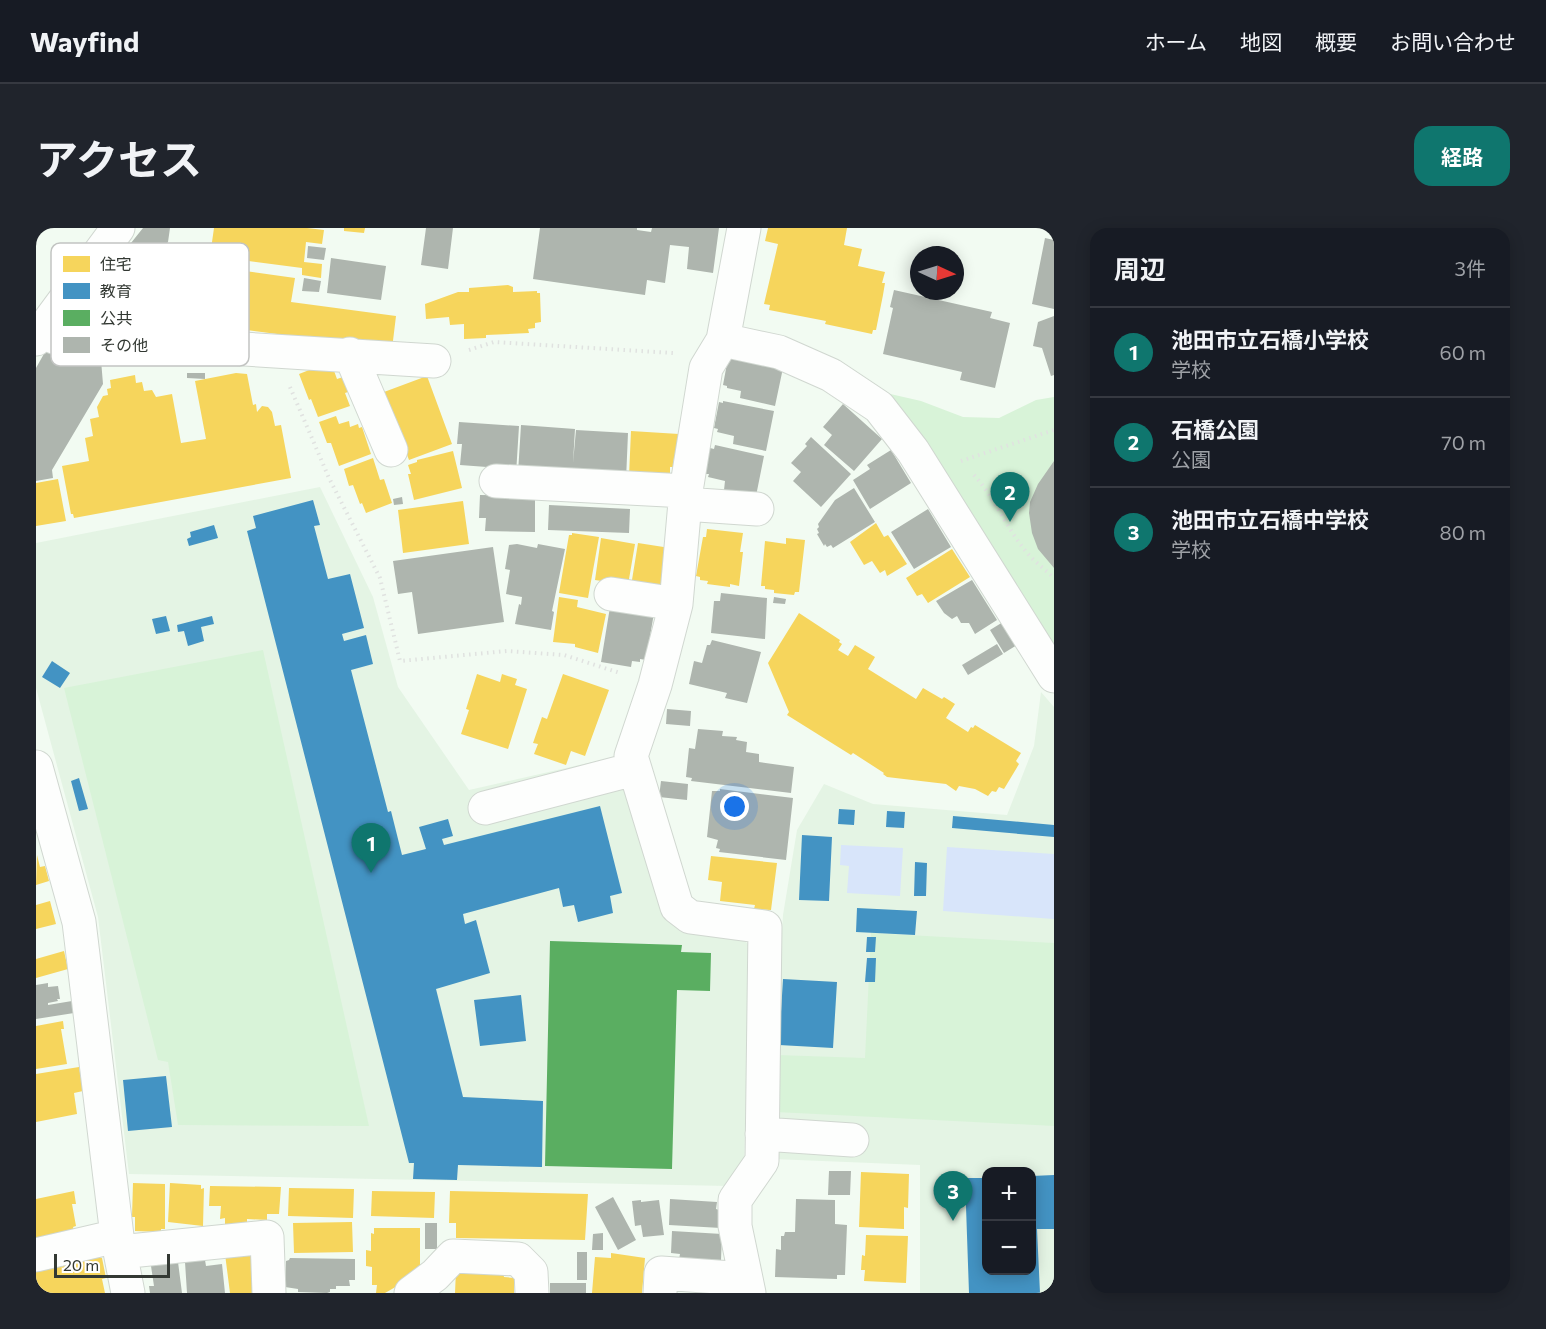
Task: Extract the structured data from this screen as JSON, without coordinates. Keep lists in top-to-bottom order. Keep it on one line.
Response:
{"legend":["住宅","教育","公共","その他"],"scale_bar":"20 m","north":"right","page":{"header":"Wayfind","nav":["ホーム","地図","概要","お問い合わせ"],"title":"アクセス","buttons":"経路","heading":["周辺","3件"],"list":[{"mark":"1","name":"池田市立石橋小学校","note":"学校","value":"60 m"},{"mark":"2","name":"石橋公園","note":"公園","value":"70 m"},{"mark":"3","name":"池田市立石橋中学校","note":"学校","value":"80 m"}],"pins":["2","1","3"],"map_buttons":["+","−"],"scale":"20 m"}}
